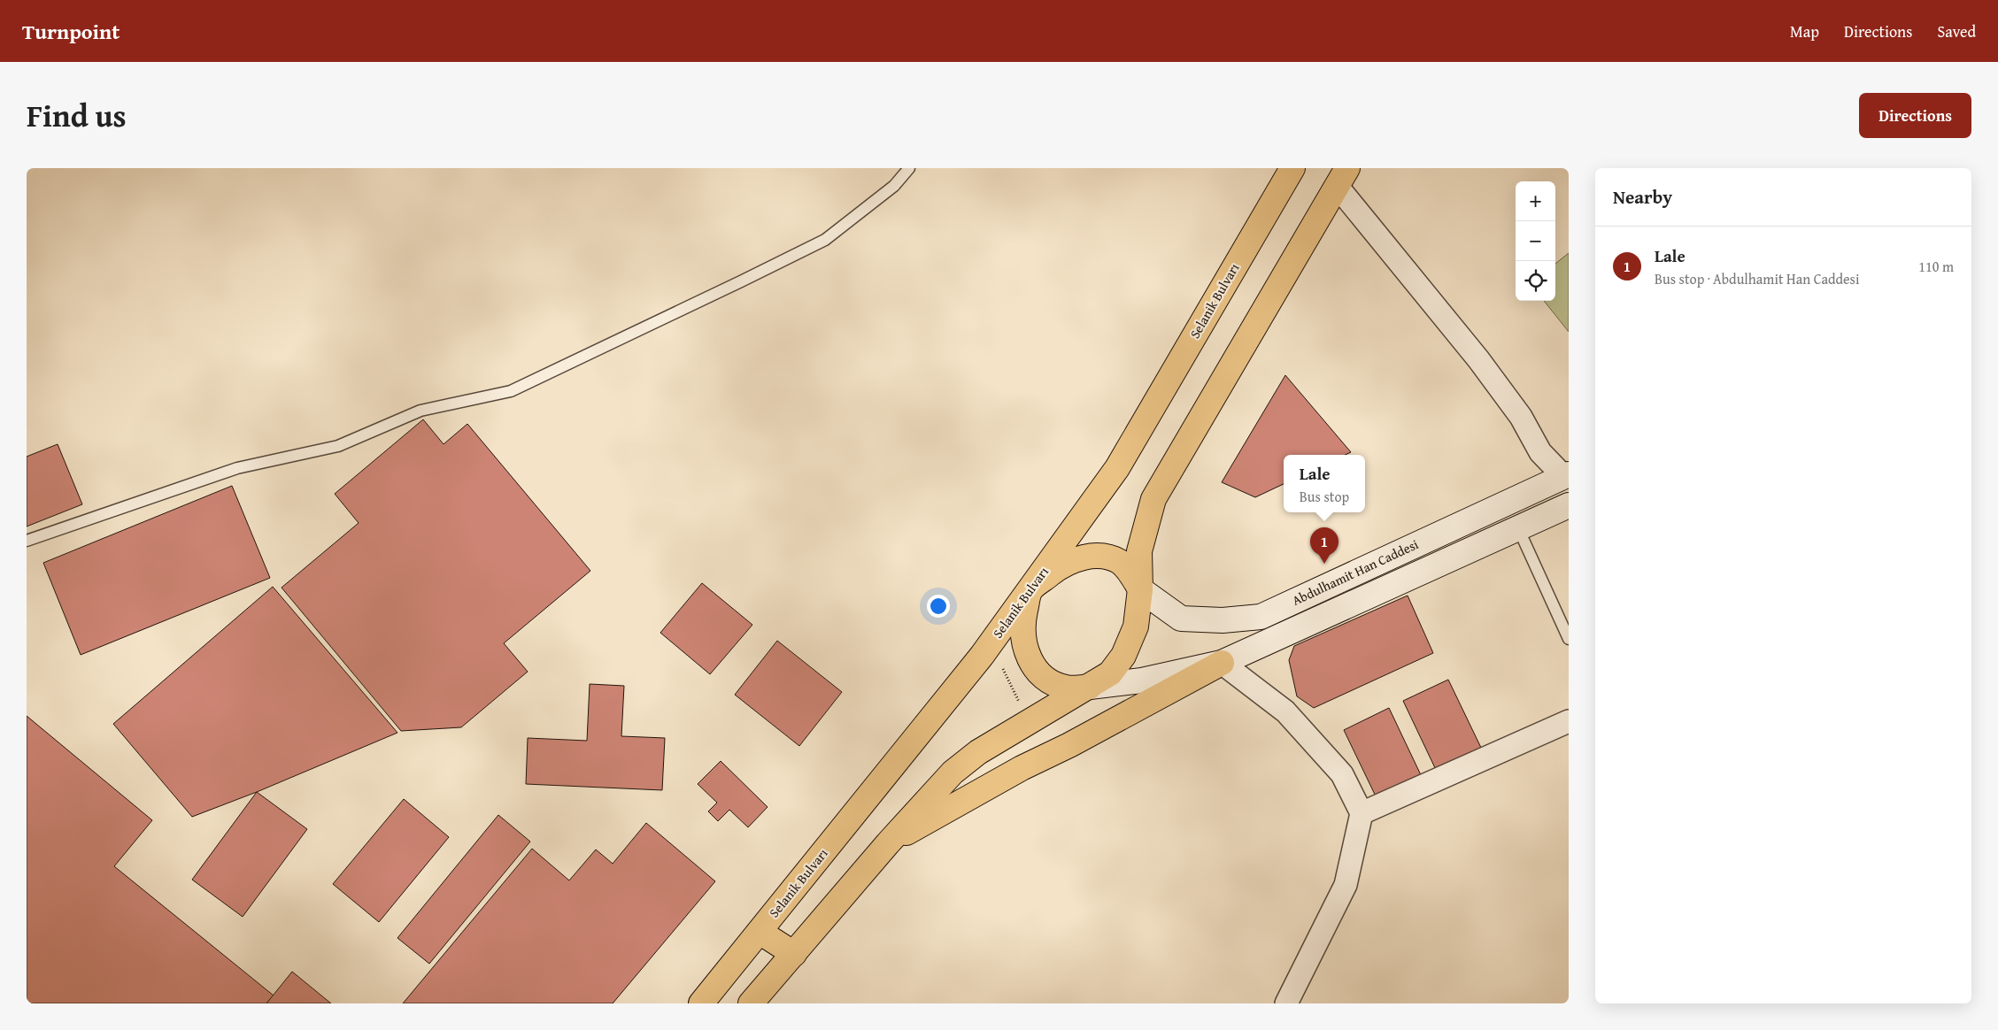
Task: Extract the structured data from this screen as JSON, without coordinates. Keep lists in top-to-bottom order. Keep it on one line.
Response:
{"streets":{"main road":["Selanik Bulvarı","Abdulhamit Han Caddesi"]},"crossings":[["Selanik Bulvarı","Abdulhamit Han Caddesi"]],"page":{"header":"Turnpoint","nav":["Map","Directions","Saved"],"title":"Find us","buttons":"Directions","heading":"Nearby","map_buttons":["+","−"],"list":[{"mark":"1","name":"Lale","note":"Bus stop · Abdulhamit Han Caddesi","value":"110 m"}],"popup":["Lale","Bus stop"],"pins":"1"}}
